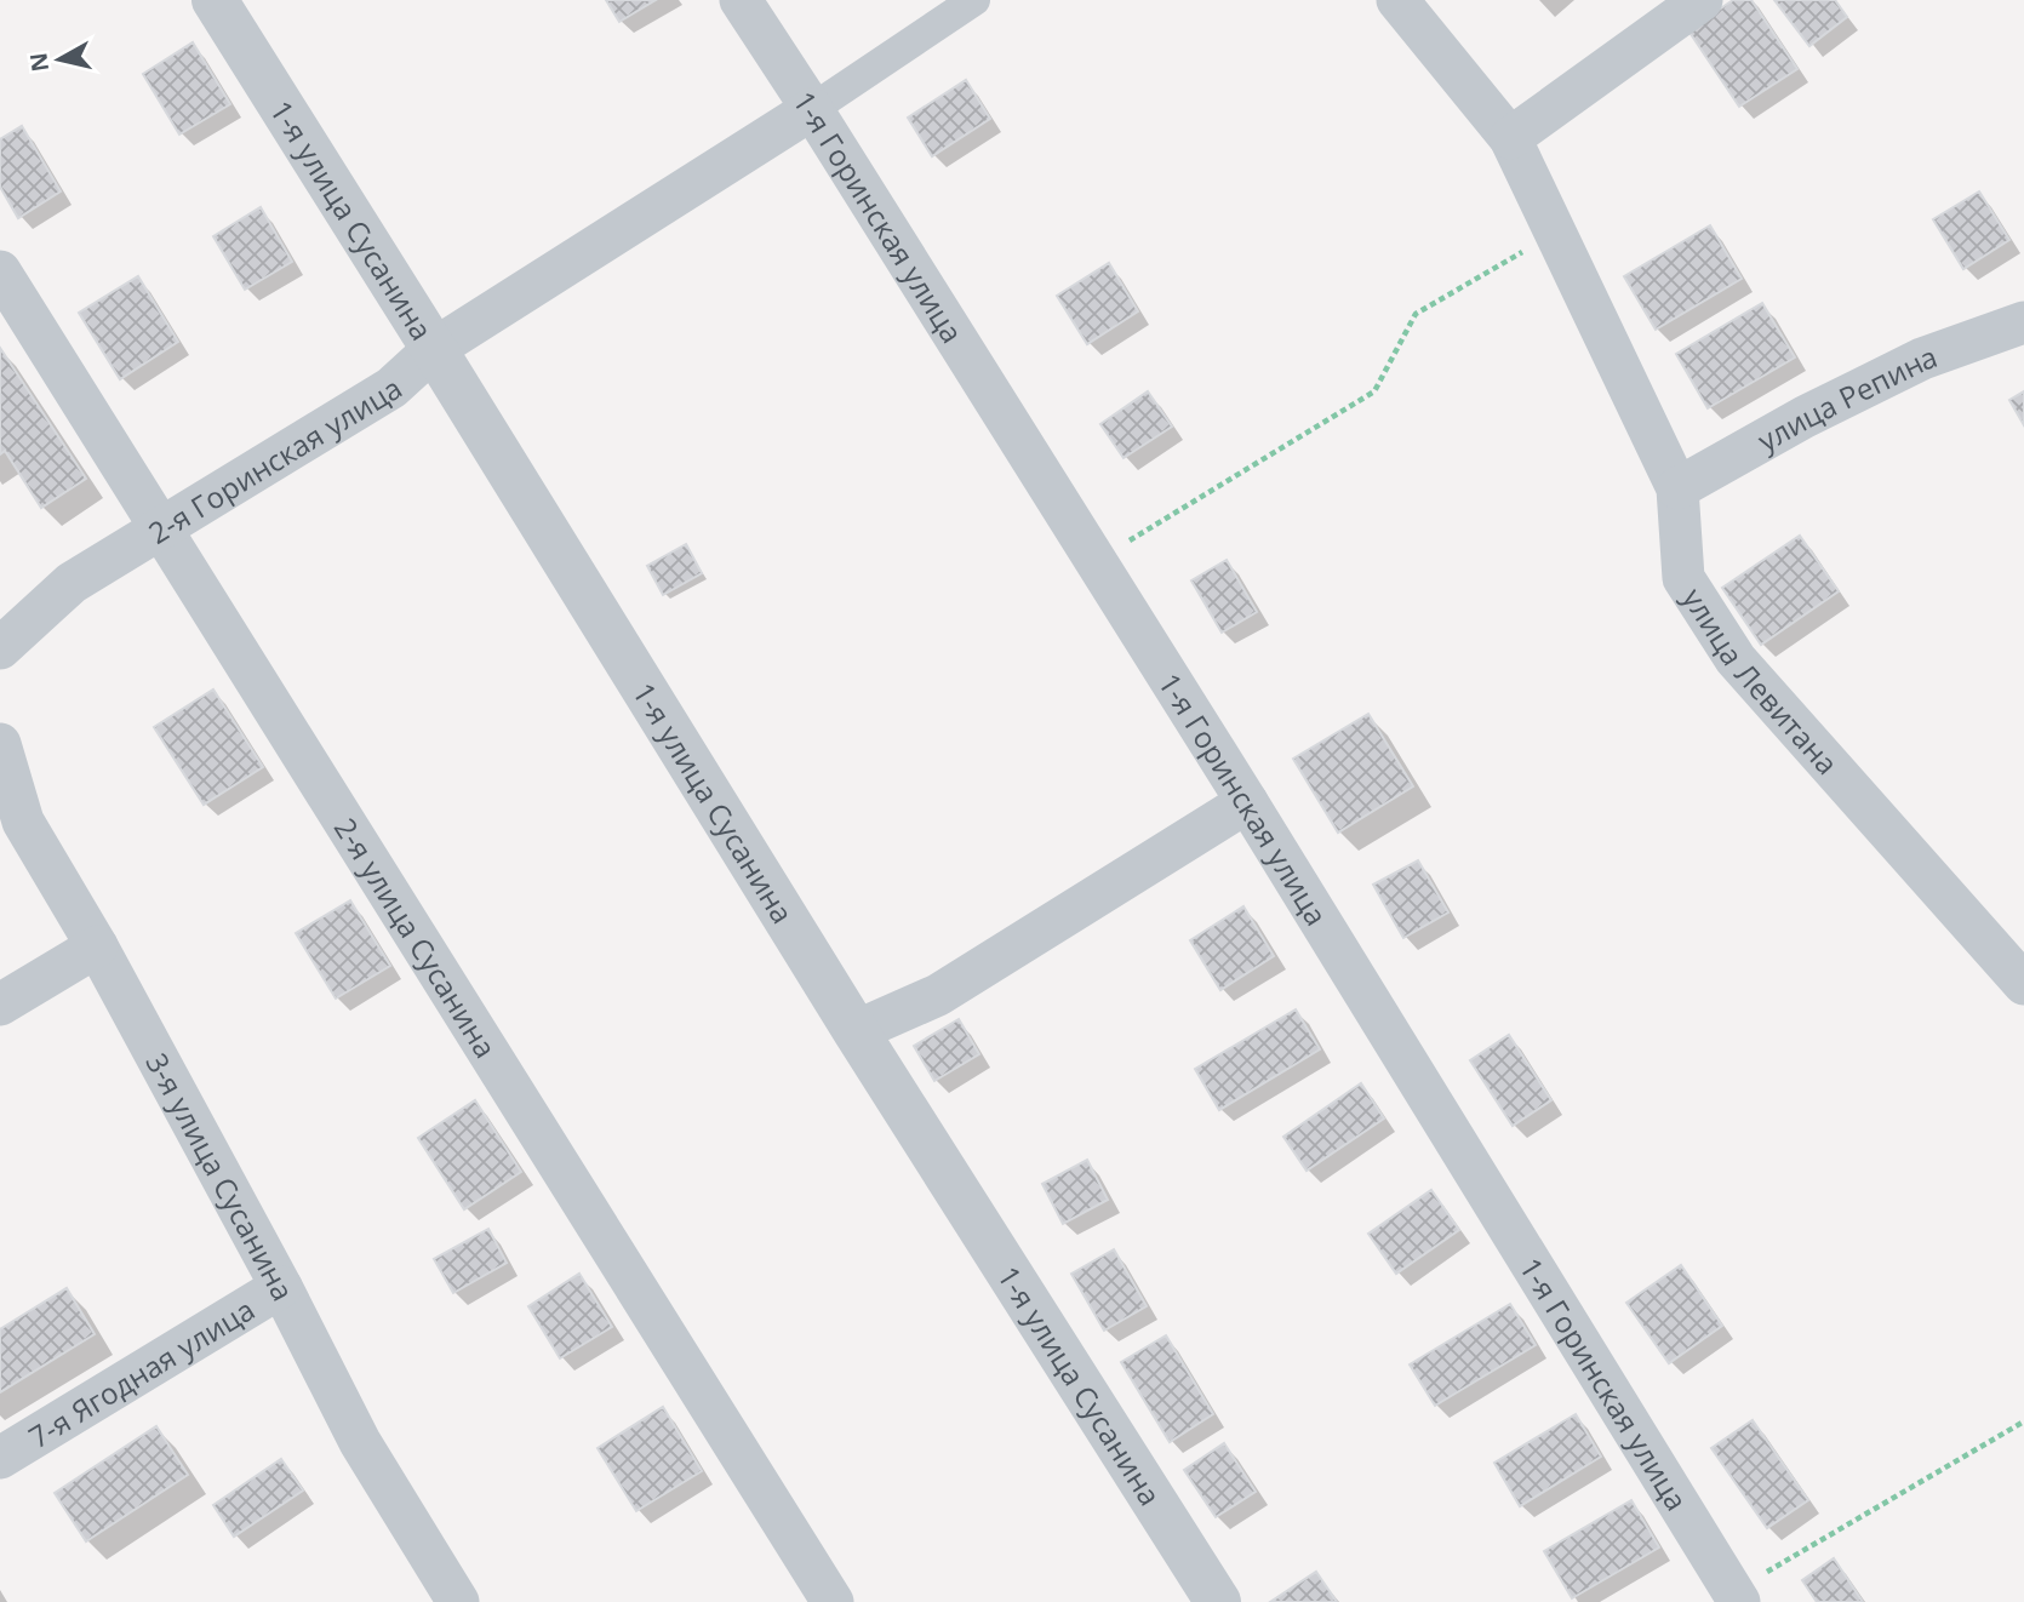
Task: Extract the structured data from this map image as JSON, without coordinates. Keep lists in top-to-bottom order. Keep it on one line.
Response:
{"streets":{"street":["1-я Горинская улица","1-я улица Сусанина","улица Репина","2-я Горинская улица","улица Левитана","2-я улица Сусанина","3-я улица Сусанина","7-я Ягодная улица"]},"crossings":[["1-я Горинская улица","2-я Горинская улица"],["1-я улица Сусанина","2-я Горинская улица"],["улица Репина","улица Левитана"],["2-я Горинская улица","2-я улица Сусанина"],["3-я улица Сусанина","7-я Ягодная улица"]],"north":"left"}
